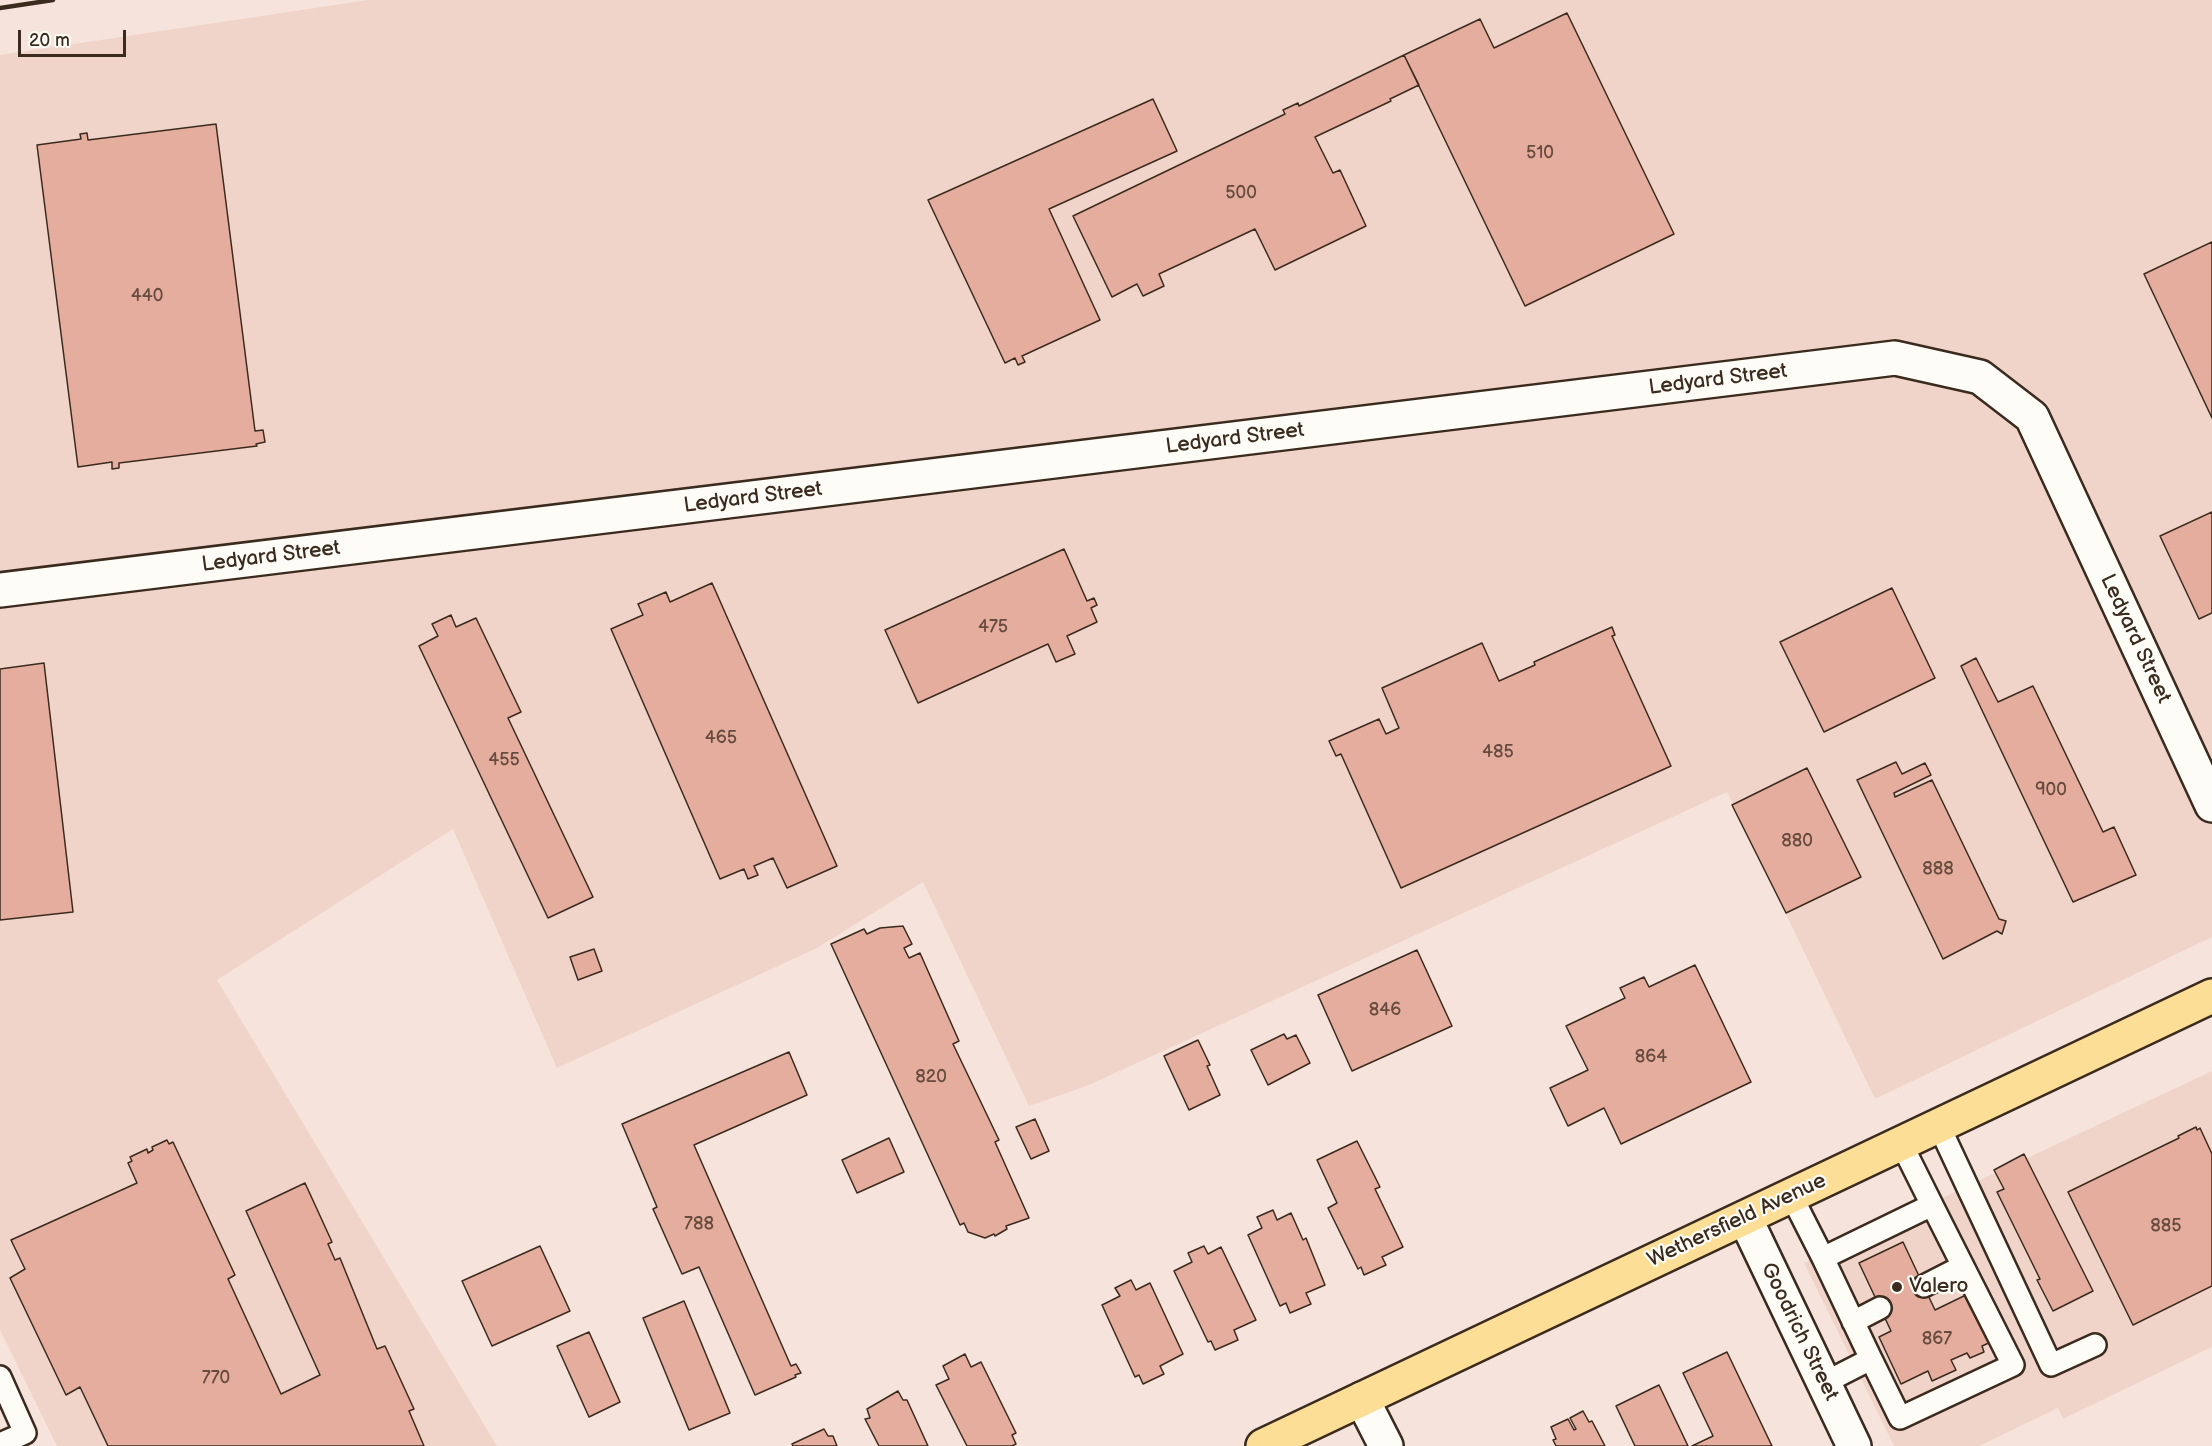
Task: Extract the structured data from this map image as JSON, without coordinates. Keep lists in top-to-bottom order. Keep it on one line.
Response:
{"streets":{"main road":["Wethersfield Avenue"],"street":["Ledyard Street","Goodrich Street"]},"crossings":[["Wethersfield Avenue","Goodrich Street"]],"places":["Valero"],"house_numbers":["510","500","440","475","465","485","455","900","880","888","846","864","820","788","885","867","770"],"scale_bar":"20 m"}
